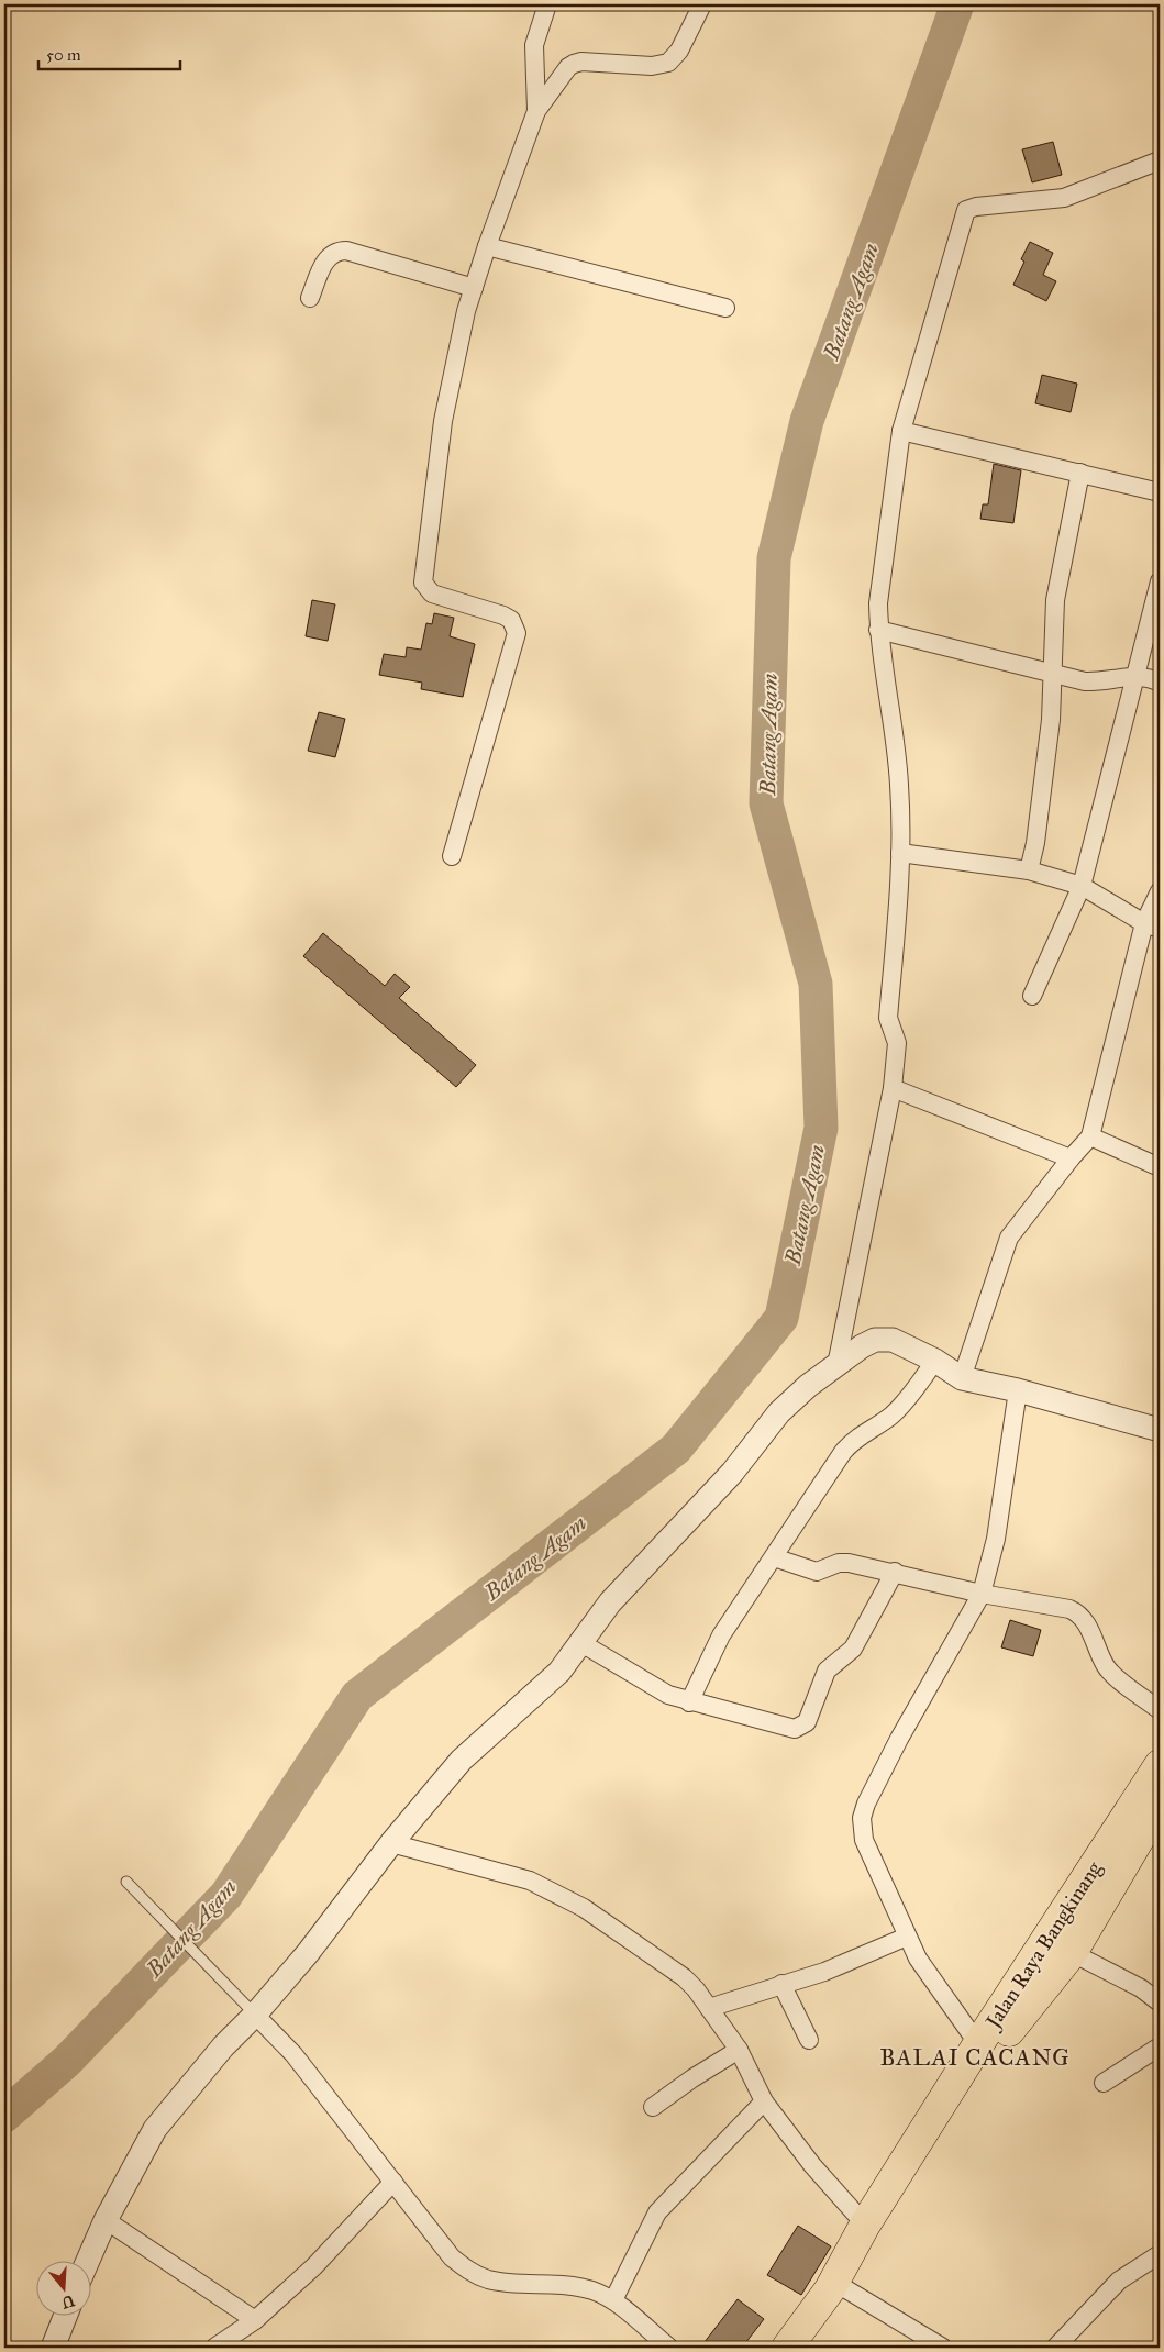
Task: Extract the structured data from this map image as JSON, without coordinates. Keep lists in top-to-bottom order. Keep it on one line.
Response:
{"streets":{"highway":["Jalan Raya Bangkinang"]},"districts":["BALAI CACANG"],"water":["Batang Agam"],"scale_bar":"50 m","north":"bottom"}
